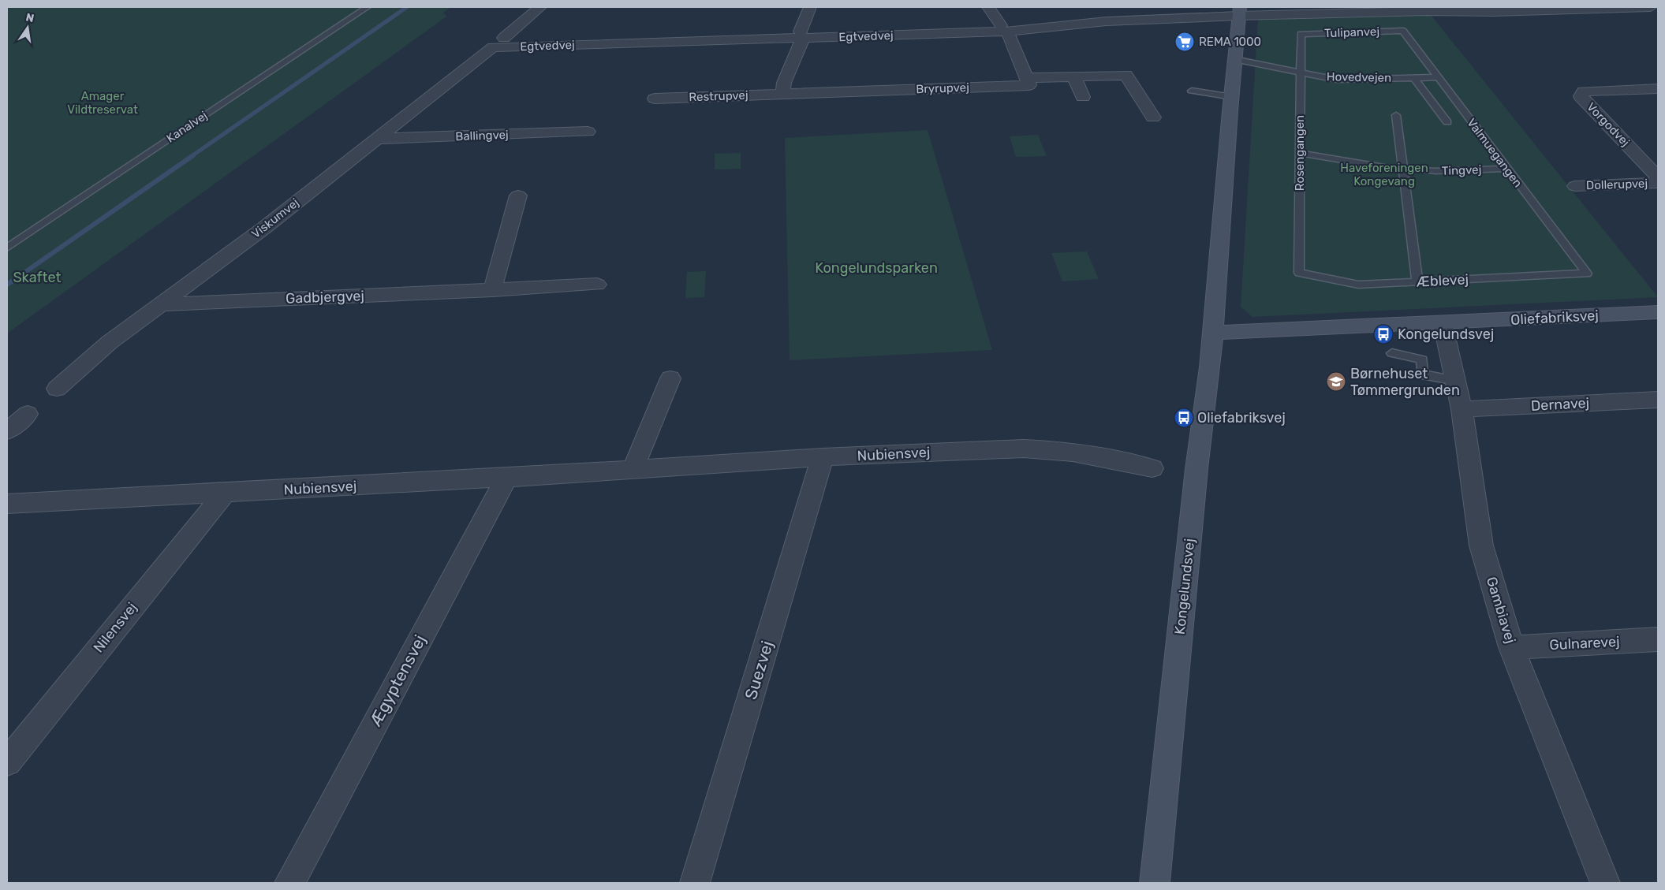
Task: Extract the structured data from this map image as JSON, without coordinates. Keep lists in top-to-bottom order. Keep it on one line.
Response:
{"streets":{"street":["Egtvedvej","Bryrupvej","Restrupvej","Vorgodvej","Ballingvej","Dollerupvej","Viskumvej","Gadbjergvej","Oliefabriksvej","Dernavej","Nubiensvej","Kongelundsvej","Gambiavej","Nilensvej","Gulnarevej","Suezvej","Ægyptensvej"],"lane":["Tulipanvej","Hovedvejen","Kanalvej","Rosengangen","Valmuegangen","Tingvej","Æblevej"]},"crossings":[["Tulipanvej","Rosengangen"],["Tulipanvej","Valmuegangen"],["Egtvedvej","Viskumvej"],["Egtvedvej","Kongelundsvej"],["Hovedvejen","Rosengangen"],["Hovedvejen","Valmuegangen"],["Hovedvejen","Kongelundsvej"],["Bryrupvej","Restrupvej"],["Ballingvej","Viskumvej"],["Rosengangen","Tingvej"],["Rosengangen","Æblevej"],["Valmuegangen","Tingvej"],["Valmuegangen","Æblevej"],["Viskumvej","Gadbjergvej"],["Oliefabriksvej","Kongelundsvej"],["Oliefabriksvej","Gambiavej"],["Dernavej","Gambiavej"],["Nubiensvej","Nilensvej"],["Nubiensvej","Suezvej"],["Nubiensvej","Ægyptensvej"],["Gambiavej","Gulnarevej"]],"parks":["Amager Vildtreservat","Haveforeningen Kongevang","Kongelundsparken","Skaftet"],"places":{"supermarket":["REMA 1000"],"bus stop":["Kongelundsvej","Oliefabriksvej"],"school or university":["Børnehuset Tømmergrunden"]},"north":"top"}
